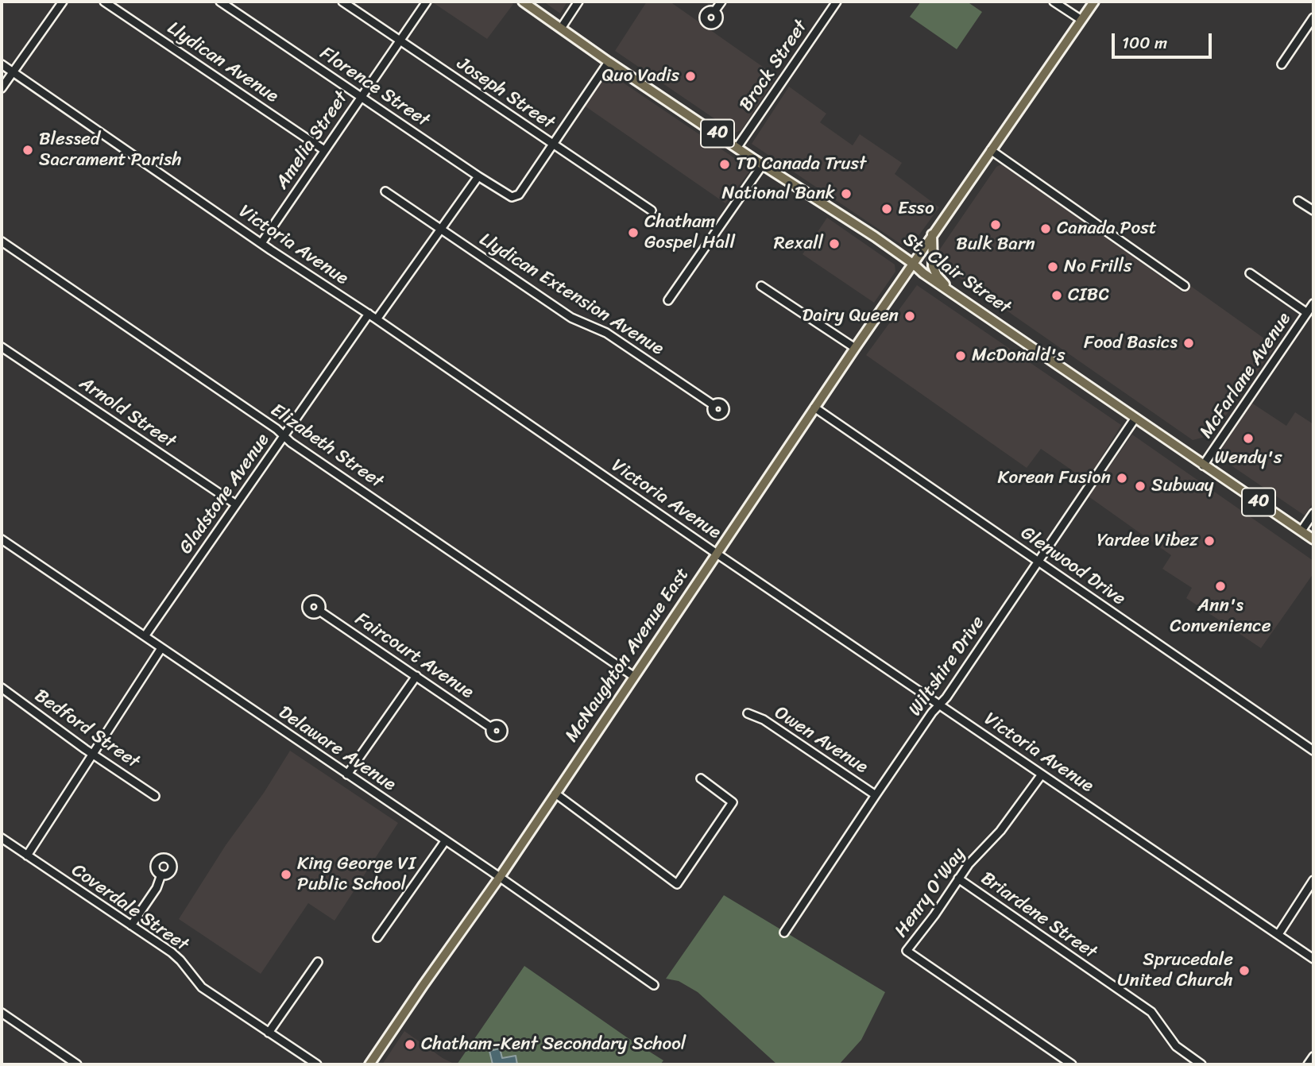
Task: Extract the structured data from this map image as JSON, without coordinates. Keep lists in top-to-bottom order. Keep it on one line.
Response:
{"streets":{"main road":["40","St. Clair Street","McNaughton Avenue East"],"street":["Llydican Avenue","Brock Street","Florence Street","Joseph Street","Amelia Street","Victoria Avenue","Llydican Extension Avenue","McFarlane Avenue","Arnold Street","Elizabeth Street","Gladstone Avenue","Glenwood Drive","Faircourt Avenue","Wiltshire Drive","Bedford Street","Owen Avenue","Delaware Avenue","Henry O'Way","Coverdale Street","Briardene Street"]},"crossings":[["Llydican Avenue","Amelia Street"],["Brock Street","St. Clair Street"],["Florence Street","Joseph Street"],["Florence Street","Amelia Street"],["Joseph Street","Amelia Street"],["Amelia Street","Victoria Avenue"],["Victoria Avenue","Gladstone Avenue"],["Victoria Avenue","McNaughton Avenue East"],["Victoria Avenue","Wiltshire Drive"],["Victoria Avenue","Henry O'Way"],["St. Clair Street","McFarlane Avenue"],["St. Clair Street","McNaughton Avenue East"],["St. Clair Street","Wiltshire Drive"],["Arnold Street","Gladstone Avenue"],["Elizabeth Street","Gladstone Avenue"],["Elizabeth Street","McNaughton Avenue East"],["Gladstone Avenue","Delaware Avenue"],["Glenwood Drive","McNaughton Avenue East"],["Glenwood Drive","Wiltshire Drive"],["McNaughton Avenue East","Delaware Avenue"],["Wiltshire Drive","Owen Avenue"],["Henry O'Way","Briardene Street"]],"places":["Quo Vadis","Blessed Sacrament Parish","TD Canada Trust","National Bank","Esso","Bulk Barn","Canada Post","Chatham Gospel Hall","Rexall","No Frills","CIBC","Dairy Queen","Food Basics","McDonald's","Wendy's","Korean Fusion","Subway","Yardee Vibez","Ann's Convenience","King George VI Public School","Sprucedale United Church","Chatham-Kent Secondary School"],"scale_bar":"100 m"}
